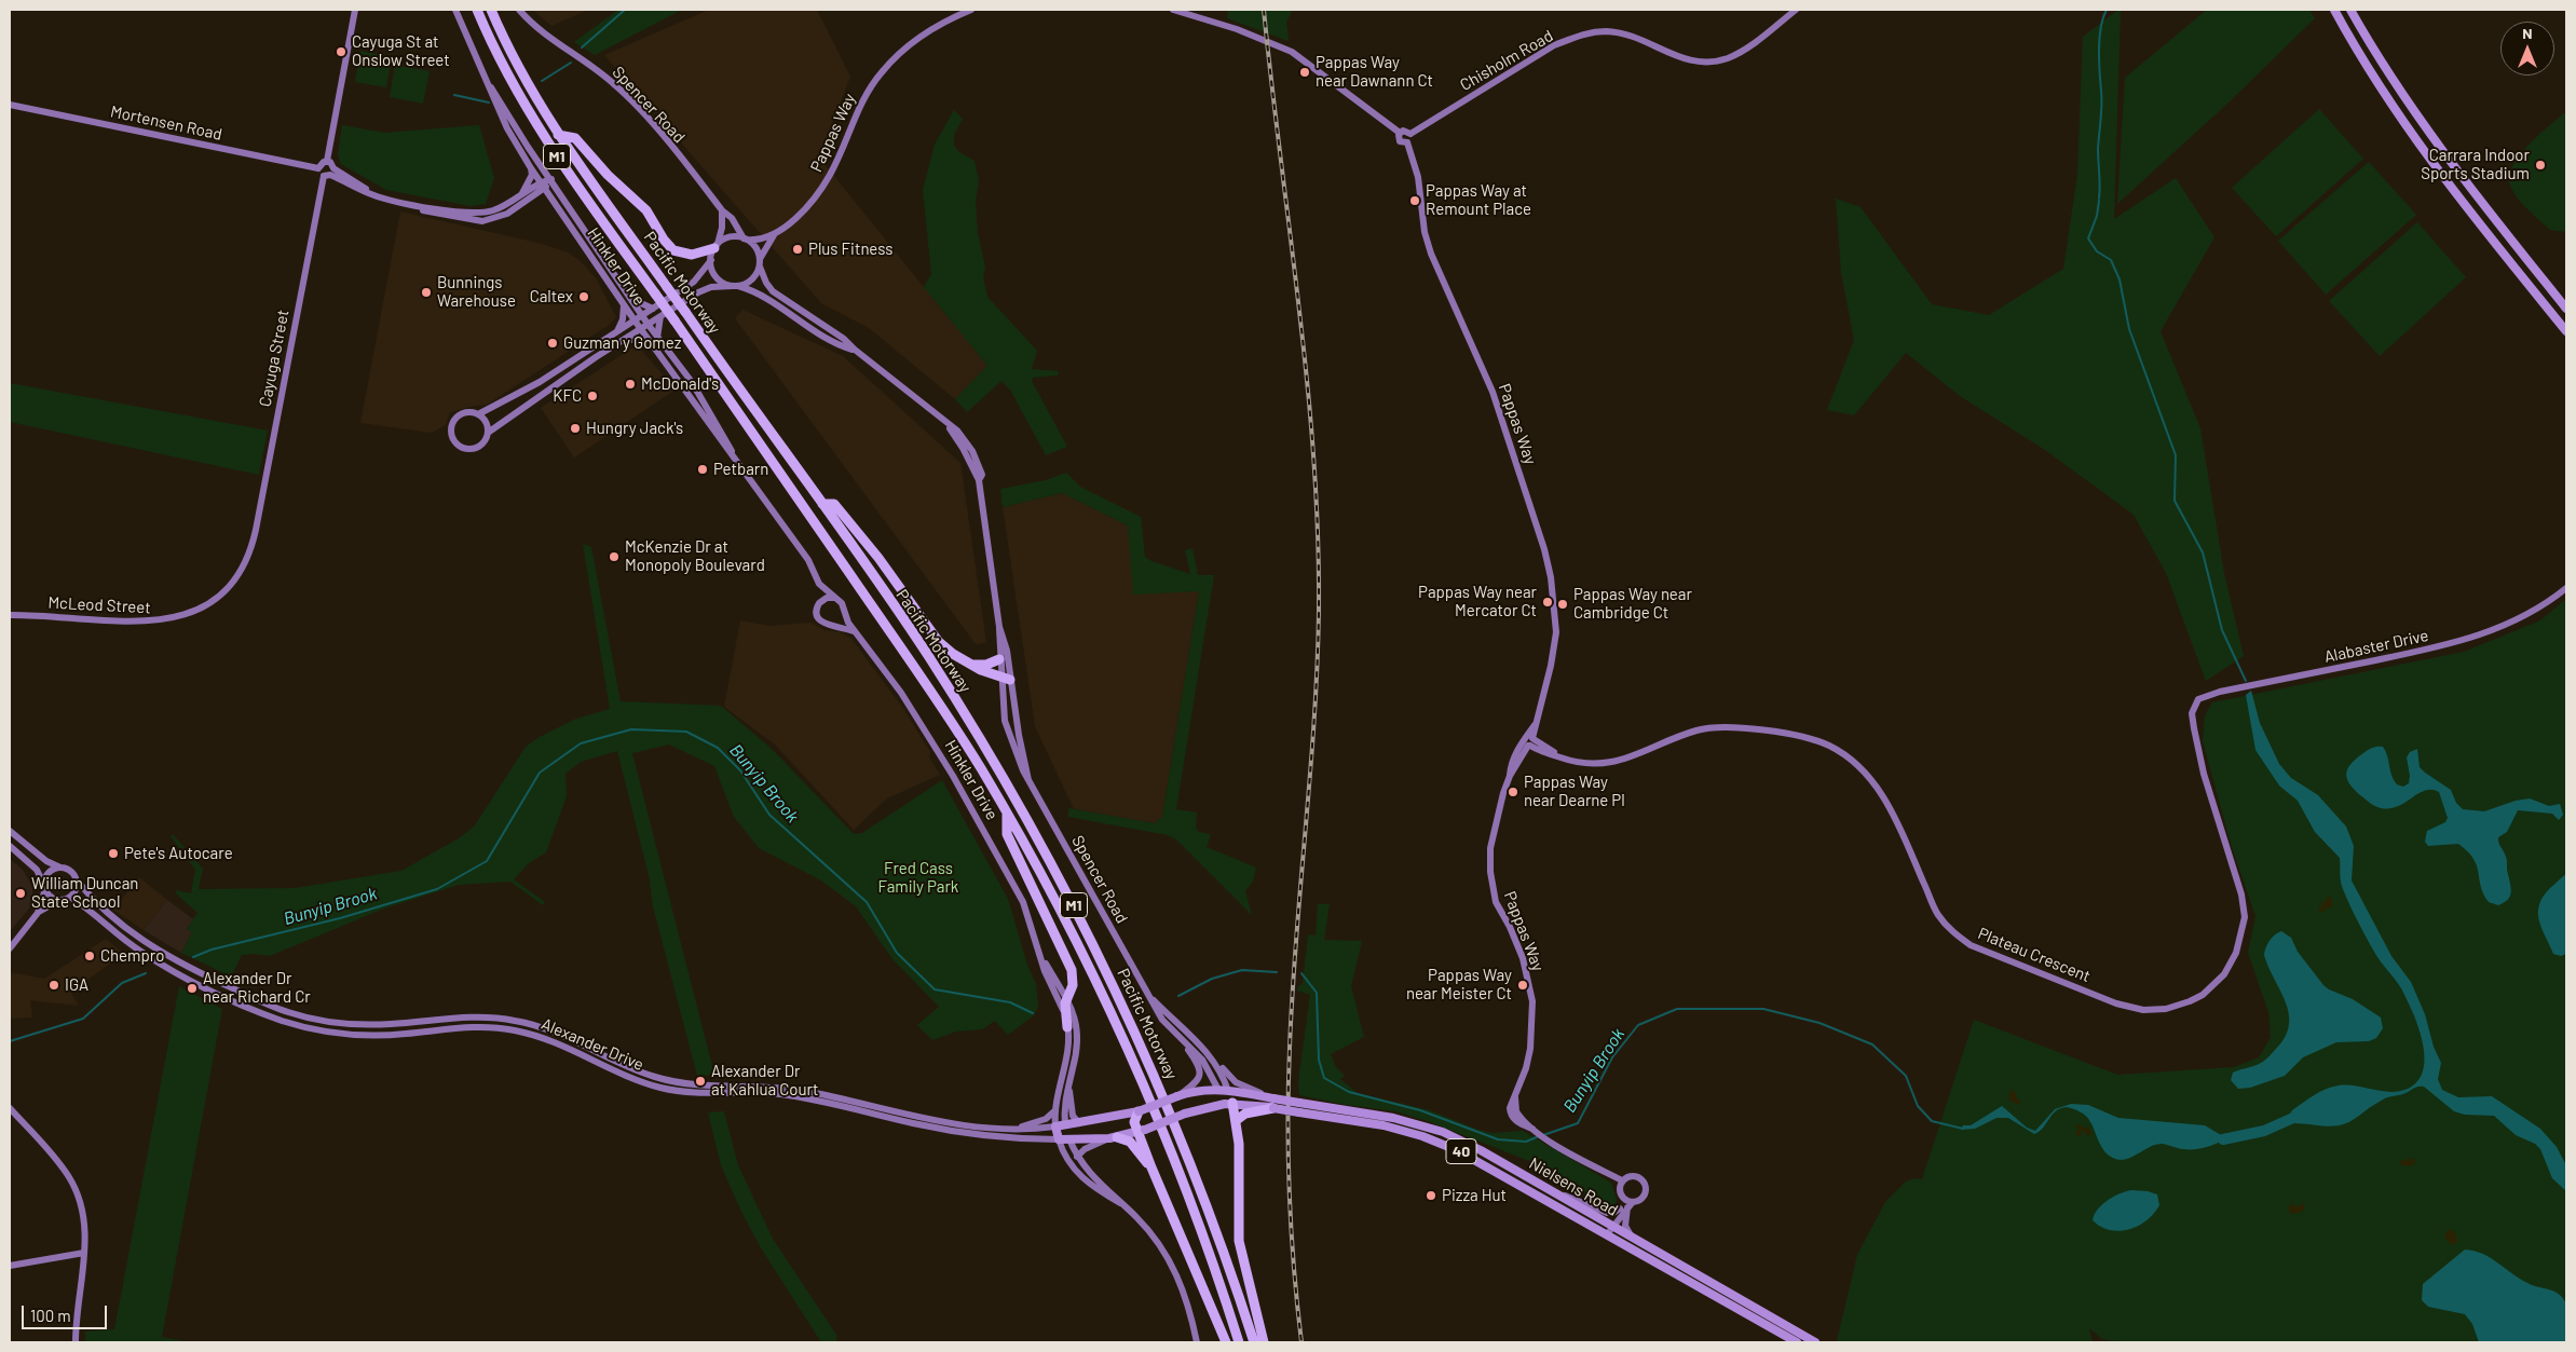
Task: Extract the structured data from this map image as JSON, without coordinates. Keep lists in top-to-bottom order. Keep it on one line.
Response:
{"streets":{"highway":["M1","Pacific Motorway"],"main road":["Hinkler Drive","Alexander Drive","40","Nielsens Road"],"street":["Chisholm Road","Spencer Road","Mortensen Road","Pappas Way","Cayuga Street","McLeod Street","Alabaster Drive","Plateau Crescent"]},"crossings":[["Spencer Road","Pappas Way"],["Spencer Road","40"],["Pappas Way","Plateau Crescent"],["Hinkler Drive","Alexander Drive"],["Hinkler Drive","40"],["Cayuga Street","McLeod Street"],["Alabaster Drive","Plateau Crescent"],["Alexander Drive","40"],["40","Nielsens Road"]],"water":["Bunyip Brook"],"parks":["Fred Cass Family Park"],"places":["Cayuga St at Onslow Street","Pappas Way near Dawnann Ct","Carrara Indoor Sports Stadium","Pappas Way at Remount Place","Plus Fitness","Bunnings Warehouse","Caltex","Guzman y Gomez","McDonald's","KFC","Hungry Jack's","Petbarn","McKenzie Dr at Monopoly Boulevard","Pappas Way near Mercator Ct","Pappas Way near Cambridge Ct","Pappas Way near Dearne Pl","Pete's Autocare","William Duncan State School","Chempro","IGA","Pappas Way near Meister Ct","Alexander Dr near Richard Cr","Alexander Dr at Kahlua Court","Pizza Hut"],"scale_bar":"100 m","north":"top"}
